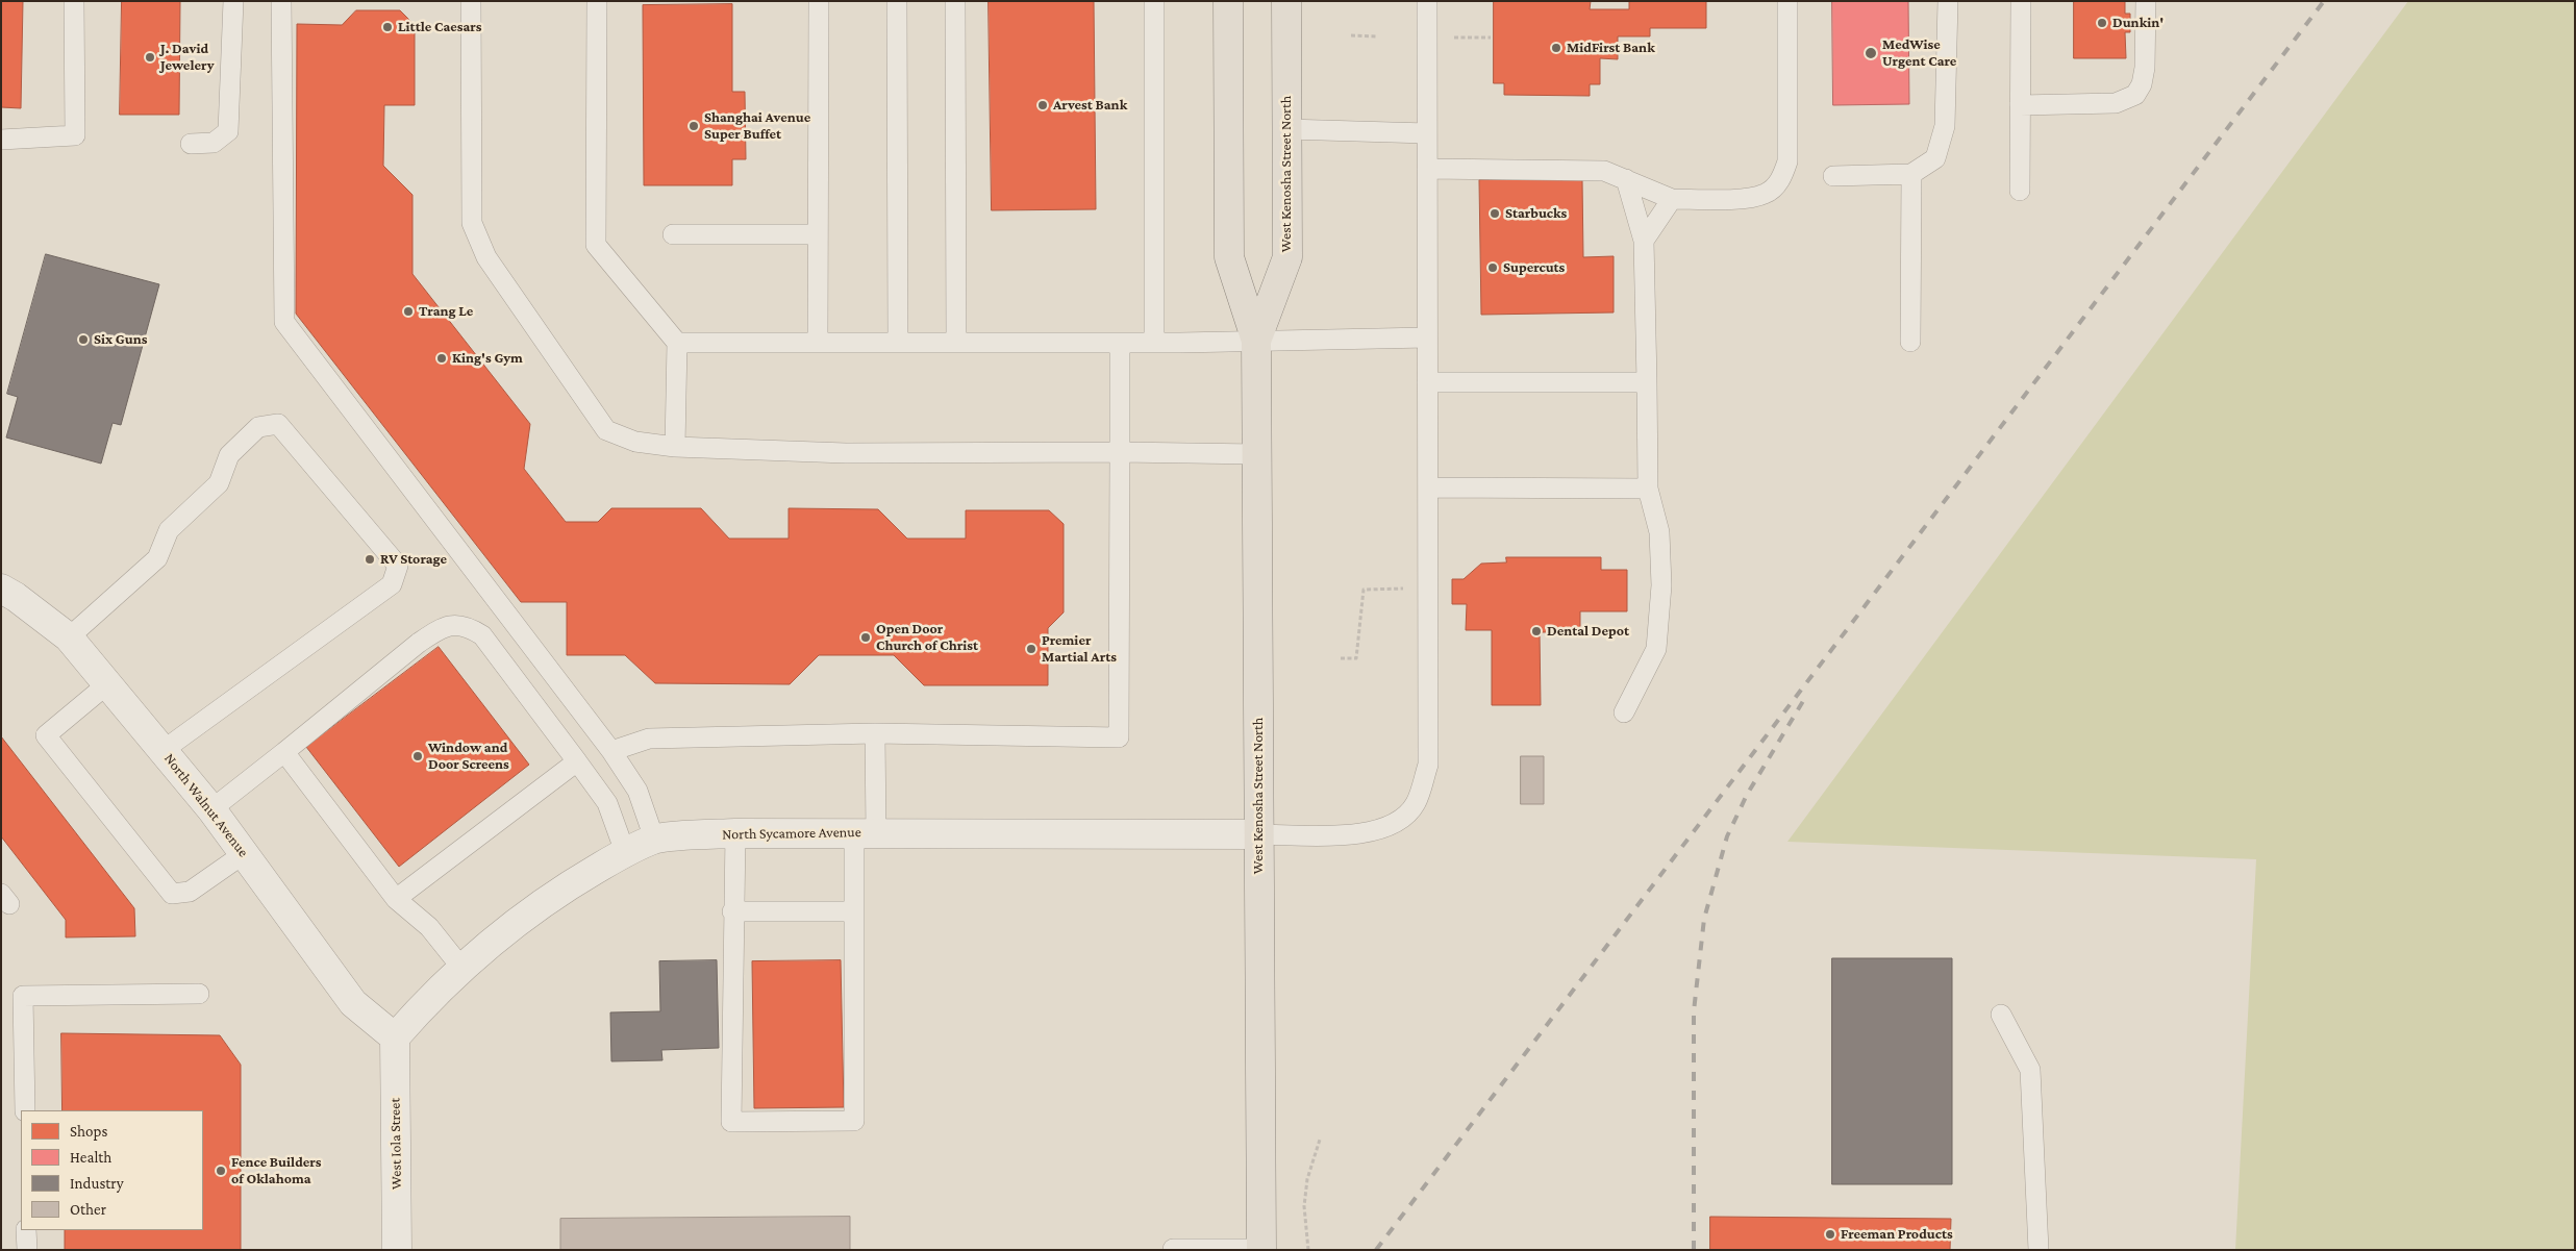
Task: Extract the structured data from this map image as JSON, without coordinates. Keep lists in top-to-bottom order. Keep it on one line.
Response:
{"streets":{"main road":["West Kenosha Street North"],"street":["North Walnut Avenue","North Sycamore Avenue","West Iola Street"]},"crossings":[["West Kenosha Street North","North Sycamore Avenue"],["North Walnut Avenue","North Sycamore Avenue"],["North Walnut Avenue","West Iola Street"],["North Sycamore Avenue","West Iola Street"]],"places":["Dunkin'","Little Caesars","MidFirst Bank","MedWise Urgent Care","J. David Jewelery","Arvest Bank","Shanghai Avenue Super Buffet","Starbucks","Supercuts","Trang Le","Six Guns","King's Gym","RV Storage","Dental Depot","Open Door Church of Christ","Premier Martial Arts","Window and Door Screens","Fence Builders of Oklahoma","Freeman Products"],"legend":["Shops","Health","Industry","Other"]}
